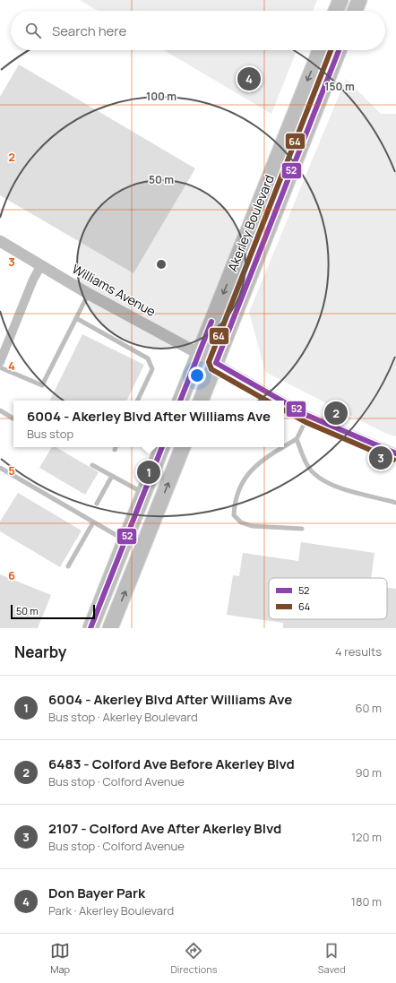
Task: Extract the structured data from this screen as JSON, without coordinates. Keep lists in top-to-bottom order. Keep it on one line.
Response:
{"streets":{"main road":["Akerley Boulevard"],"street":["Williams Avenue"]},"crossings":[["Akerley Boulevard","Williams Avenue"]],"lines":["transit line 52","transit line 64"],"legend":["52","64"],"scale_bar":"50 m","page":{"search":"Search here","pins":["4","2","3","1"],"popup":["6004 - Akerley Blvd After Williams Ave","Bus stop"],"scale":"50 m","heading":["Nearby","4 results"],"list":[{"mark":"1","name":"6004 - Akerley Blvd After Williams Ave","note":"Bus stop · Akerley Boulevard","value":"60 m"},{"mark":"2","name":"6483 - Colford Ave Before Akerley Blvd","note":"Bus stop · Colford Avenue","value":"90 m"},{"mark":"3","name":"2107 - Colford Ave After Akerley Blvd","note":"Bus stop · Colford Avenue","value":"120 m"},{"mark":"4","name":"Don Bayer Park","note":"Park · Akerley Boulevard","value":"180 m"}],"nav":["Map","Directions","Saved"]},"grid":{"rows":["2","3","4","5","6"]},"rings":["150 m","100 m","50 m"]}
